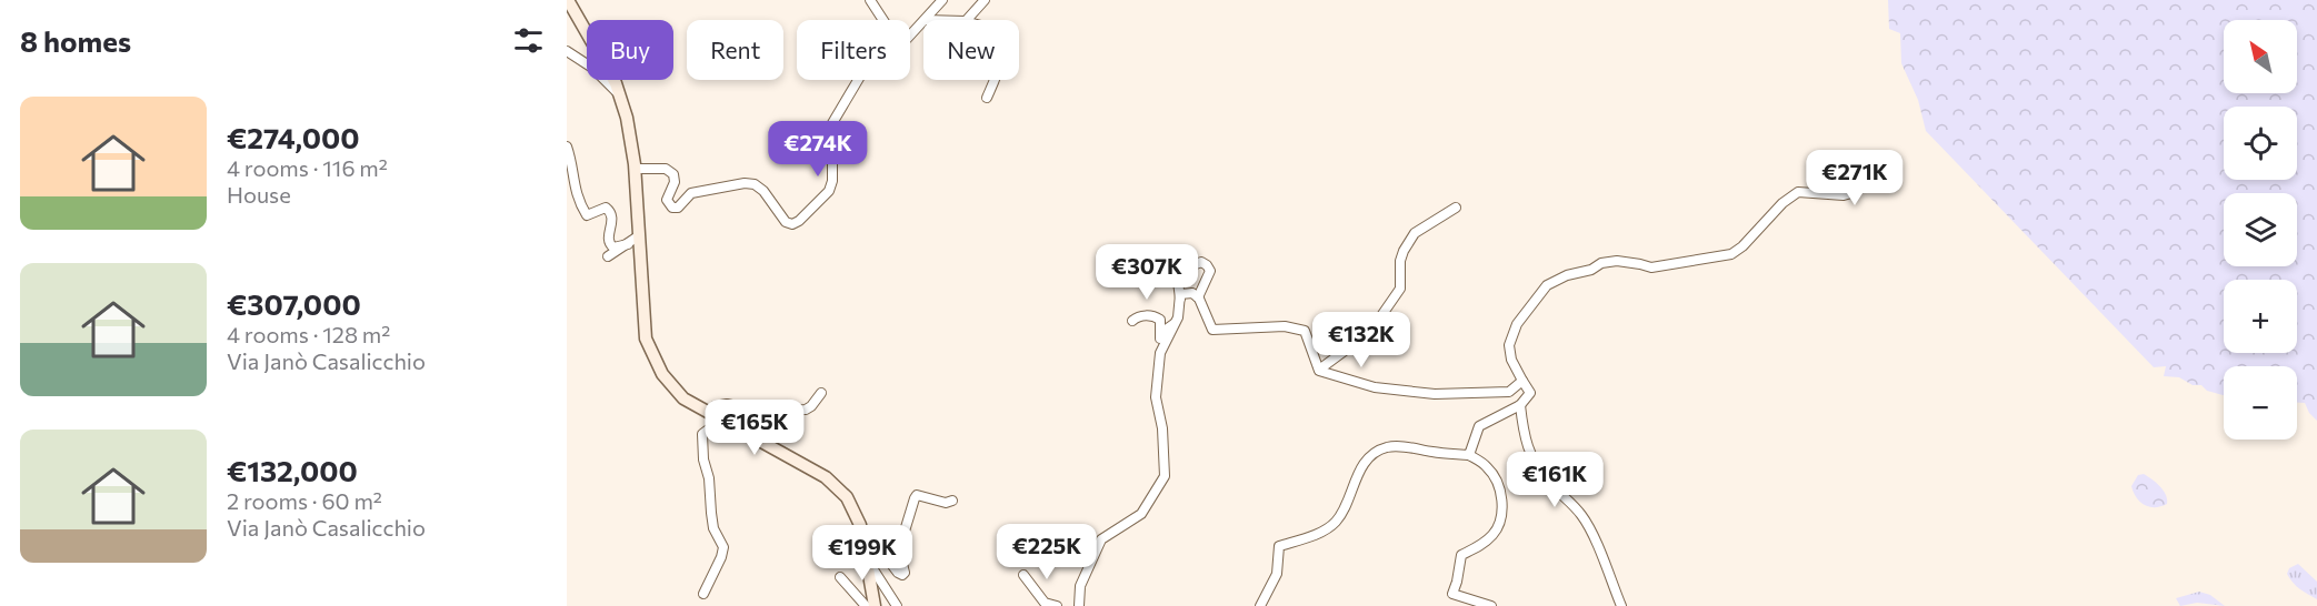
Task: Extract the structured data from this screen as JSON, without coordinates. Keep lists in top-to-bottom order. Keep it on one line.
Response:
{"north":"top left","page":{"heading":"8 homes","map_buttons":["+","−"],"chip":["Buy","Rent","Filters","New"],"list":[{"name":"€274,000","note":"4 rooms · 116 m² · House"},{"name":"€307,000","note":"4 rooms · 128 m² · Via Janò Casalicchio"},{"name":"€132,000","note":"2 rooms · 60 m² · Via Janò Casalicchio"}],"price":["€274K","€271K","€307K","€132K","€165K","€161K","€225K","€199K"]}}
